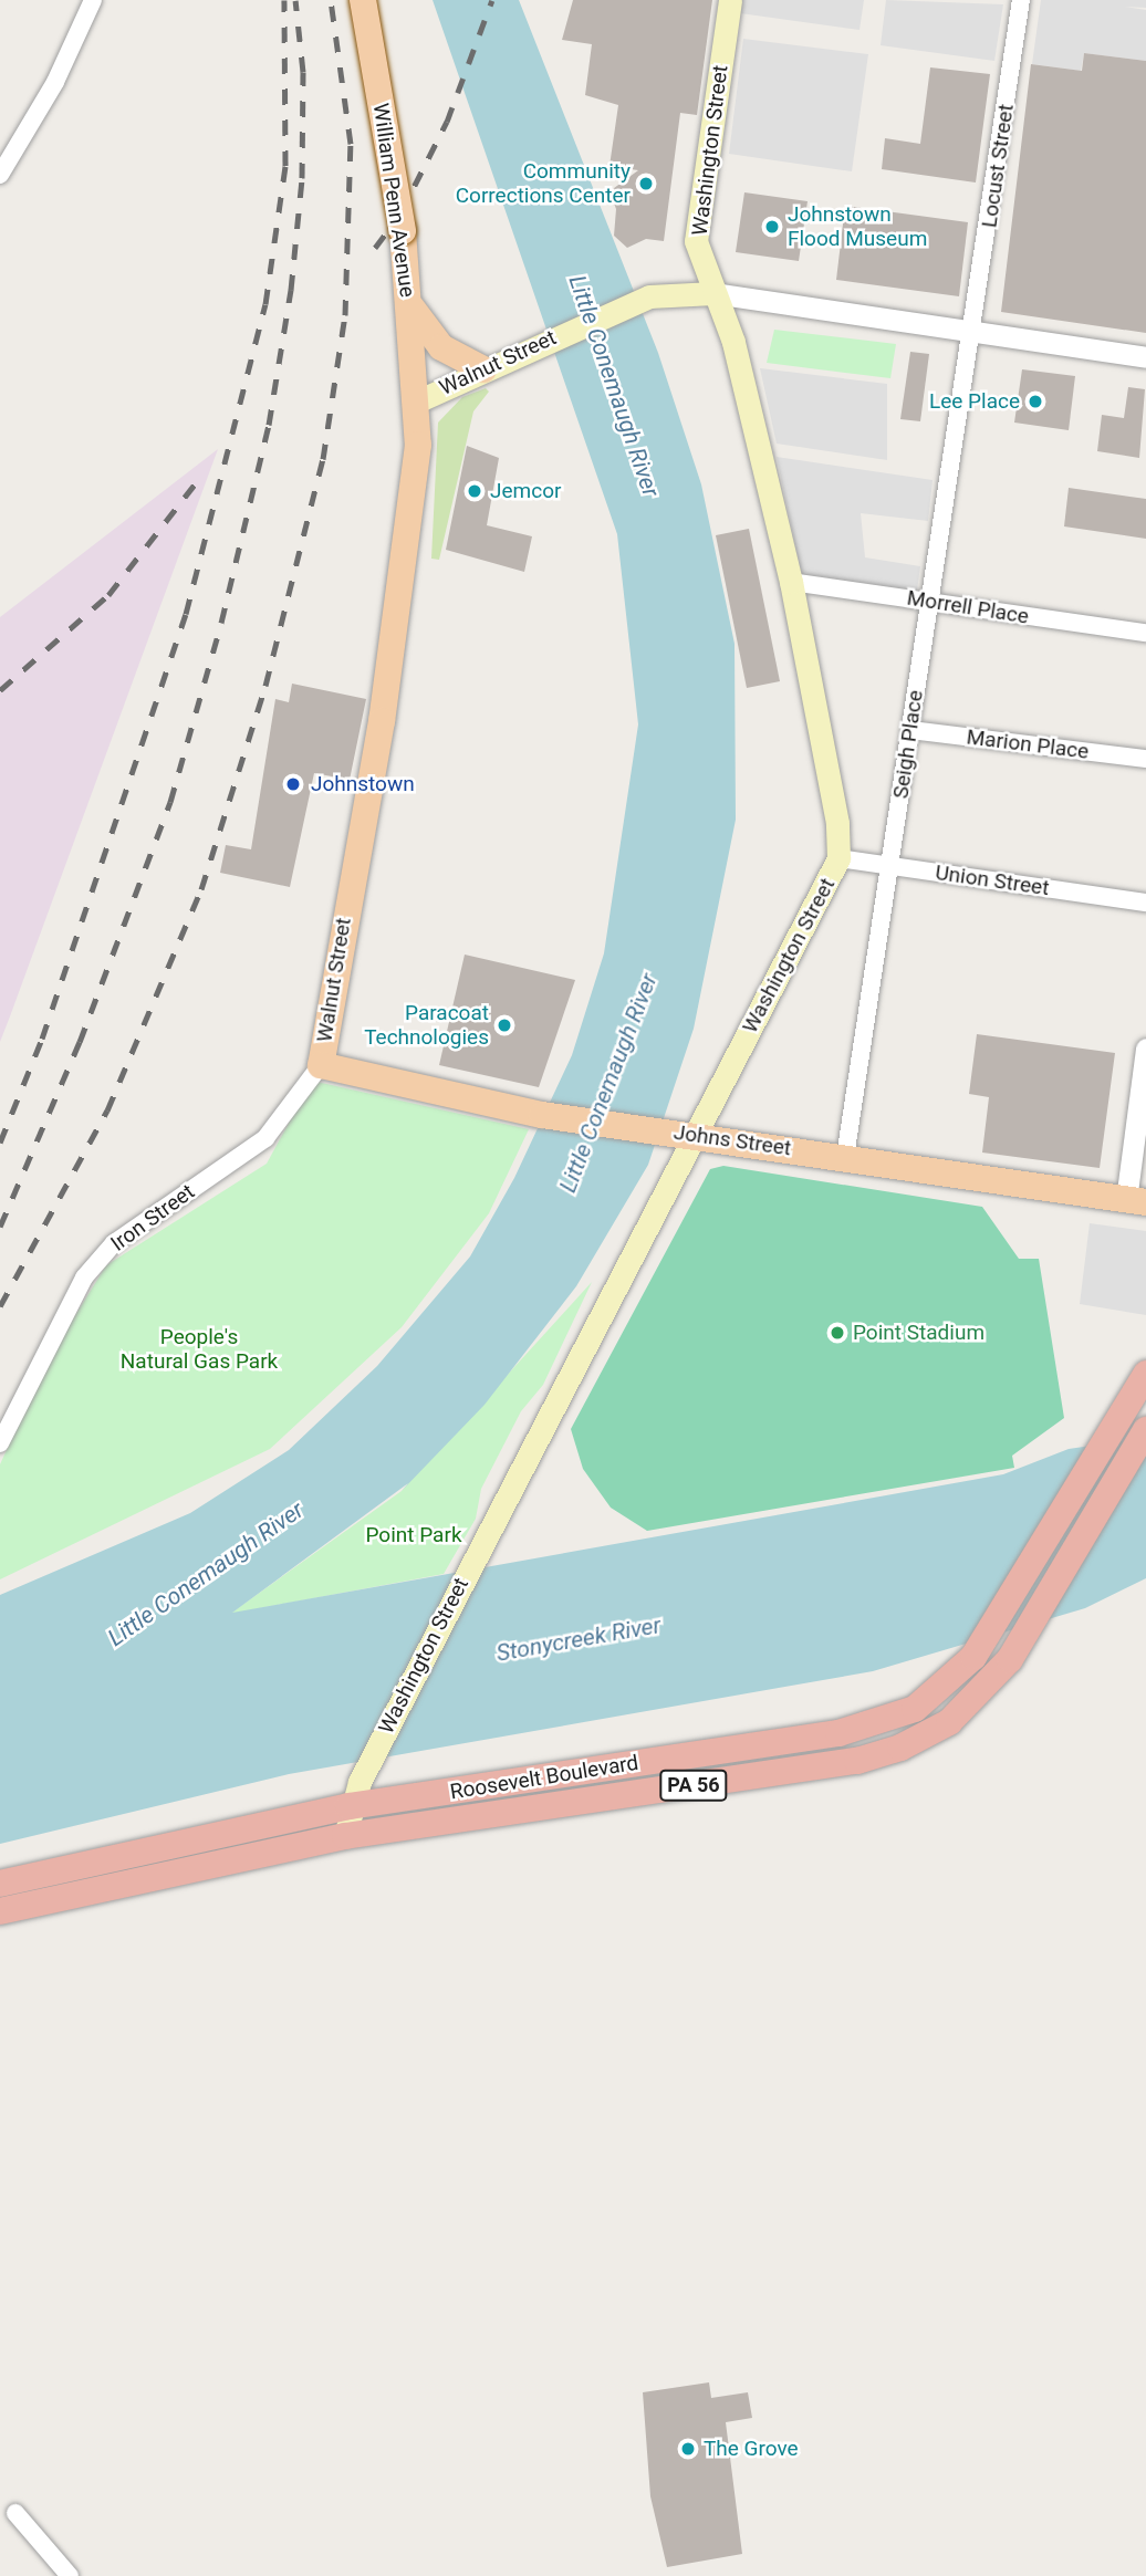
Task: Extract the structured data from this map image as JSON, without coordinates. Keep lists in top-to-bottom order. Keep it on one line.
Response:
{"streets":{"highway":["Roosevelt Boulevard","PA 56"],"main road":["Washington Street","William Penn Avenue","Walnut Street","Johns Street"],"street":["Locust Street","Morrell Place","Seigh Place","Marion Place","Union Street","Iron Street"]},"crossings":[["Washington Street","Walnut Street"],["Washington Street","Morrell Place"],["Washington Street","Union Street"],["Washington Street","Johns Street"],["Washington Street","Roosevelt Boulevard"],["Locust Street","Walnut Street"],["Locust Street","Seigh Place"],["William Penn Avenue","Walnut Street"],["Walnut Street","Seigh Place"],["Walnut Street","Johns Street"],["Walnut Street","Iron Street"],["Morrell Place","Seigh Place"],["Seigh Place","Marion Place"],["Seigh Place","Union Street"],["Seigh Place","Johns Street"],["Johns Street","Iron Street"]],"water":["Little Conemaugh River","Stonycreek River"],"parks":["People's Natural Gas Park","Point Park"],"places":["Community Corrections Center","Johnstown Flood Museum","Lee Place","Jemcor","Johnstown","Paracoat Technologies","Point Stadium","The Grove"]}
